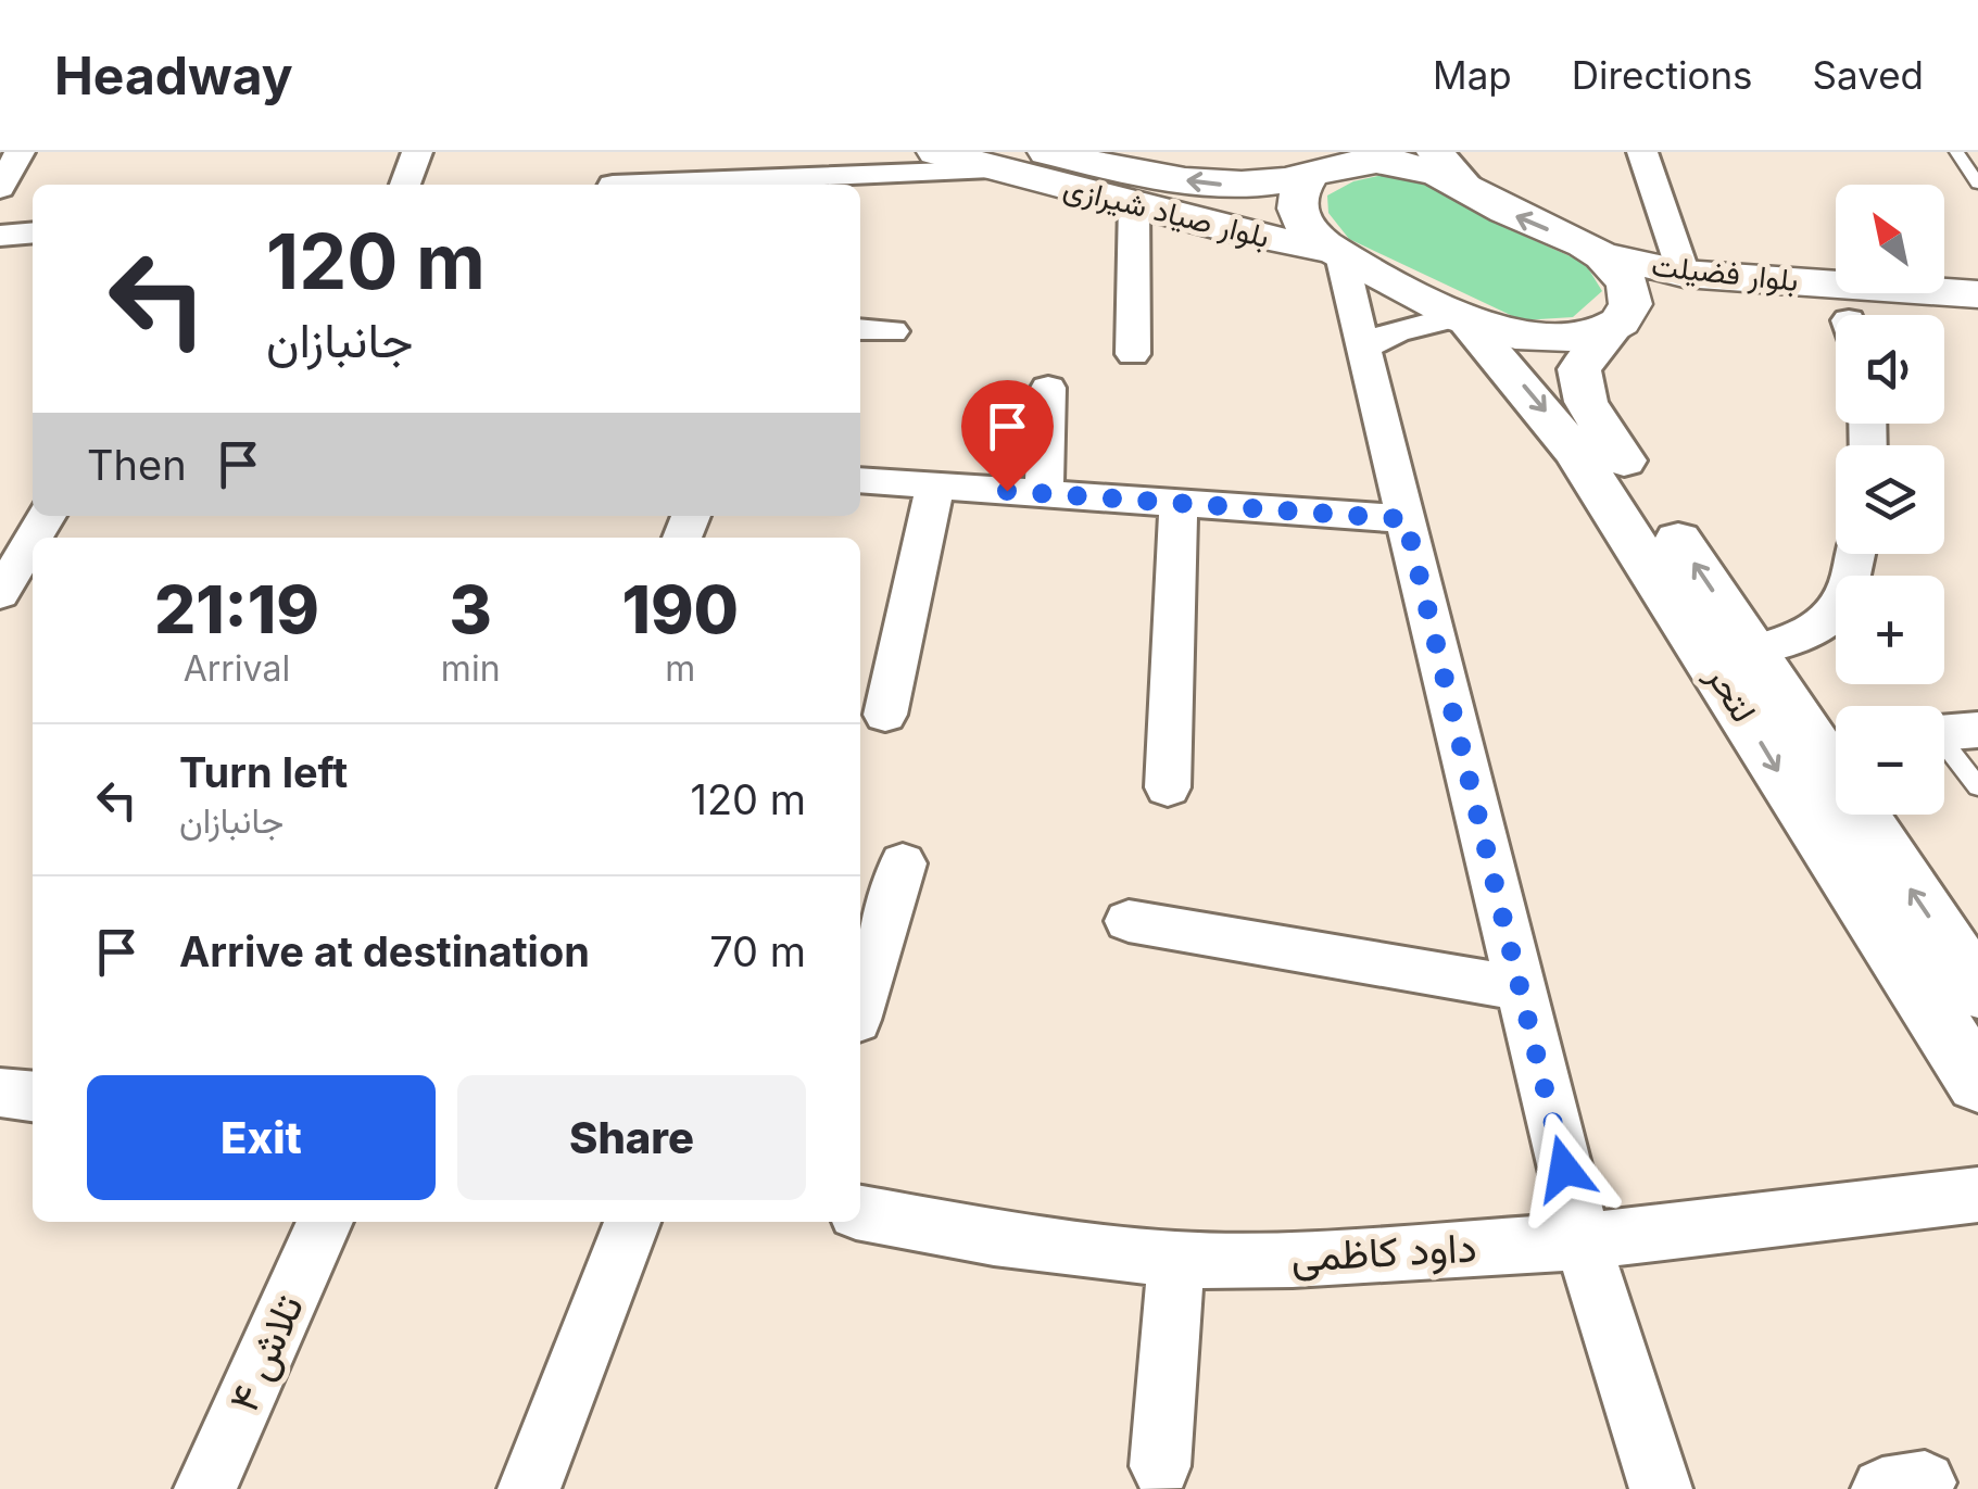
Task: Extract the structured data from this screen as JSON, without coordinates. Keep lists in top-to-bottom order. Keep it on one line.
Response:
{"streets":{"main road":["بلوار صیاد شیرازی","بلوار فضیلت"],"street":["لتحر","داود کاظمی","تلاش ۴"]},"crossings":[["بلوار صیاد شیرازی","بلوار فضیلت"],["بلوار فضیلت","لتحر"]],"north":"top left","page":{"header":"Headway","nav":["Map","Directions","Saved"],"map_buttons":["+","−"],"turn":["120 m","جانبازان"],"then":"Then","eta":["21:19","Arrival","3","min","190","m"],"list":[{"name":"Turn left","note":"جانبازان","value":"120 m"},{"name":"Arrive at destination","value":"70 m"}],"buttons":["Exit","Share"]}}
